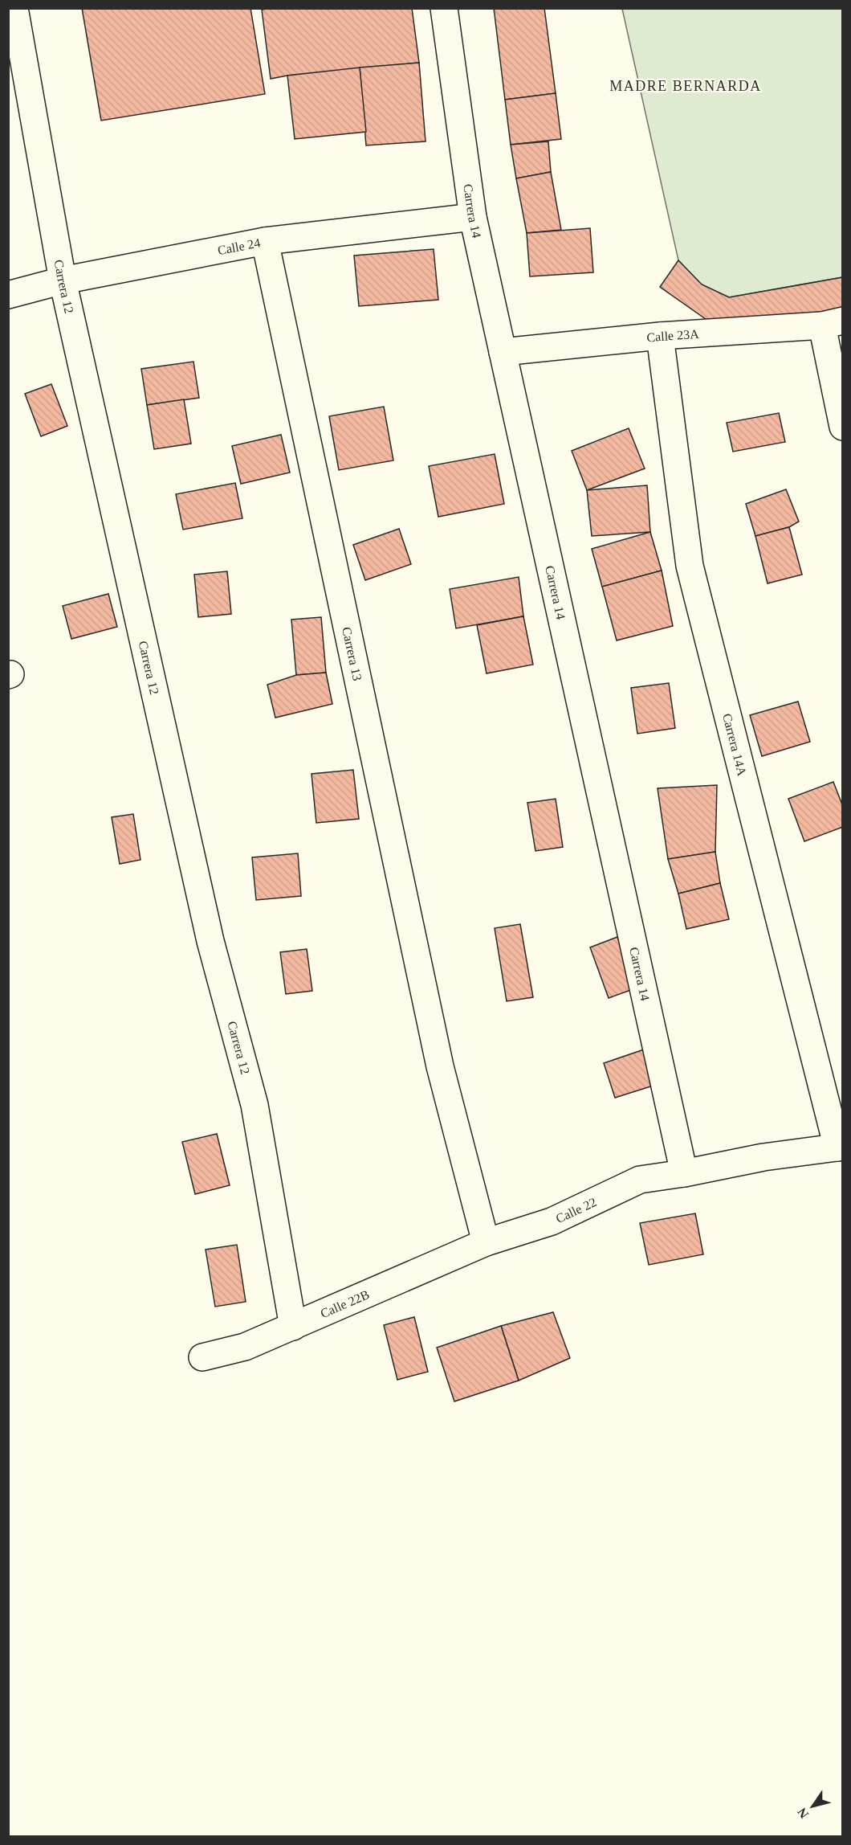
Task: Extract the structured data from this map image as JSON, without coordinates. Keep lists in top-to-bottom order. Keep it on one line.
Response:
{"streets":{"street":["Carrera 14","Calle 24","Carrera 12","Calle 23A","Carrera 13","Carrera 14A","Calle 22","Calle 22B"]},"crossings":[["Carrera 14","Calle 24"],["Carrera 14","Calle 23A"],["Carrera 14","Calle 22"],["Calle 24","Carrera 12"],["Calle 24","Carrera 13"],["Carrera 12","Calle 22B"],["Calle 23A","Carrera 14A"],["Carrera 13","Calle 22"],["Carrera 13","Calle 22B"],["Carrera 14A","Calle 22"],["Calle 22","Calle 22B"]],"districts":["MADRE BERNARDA"],"north":"bottom left"}
